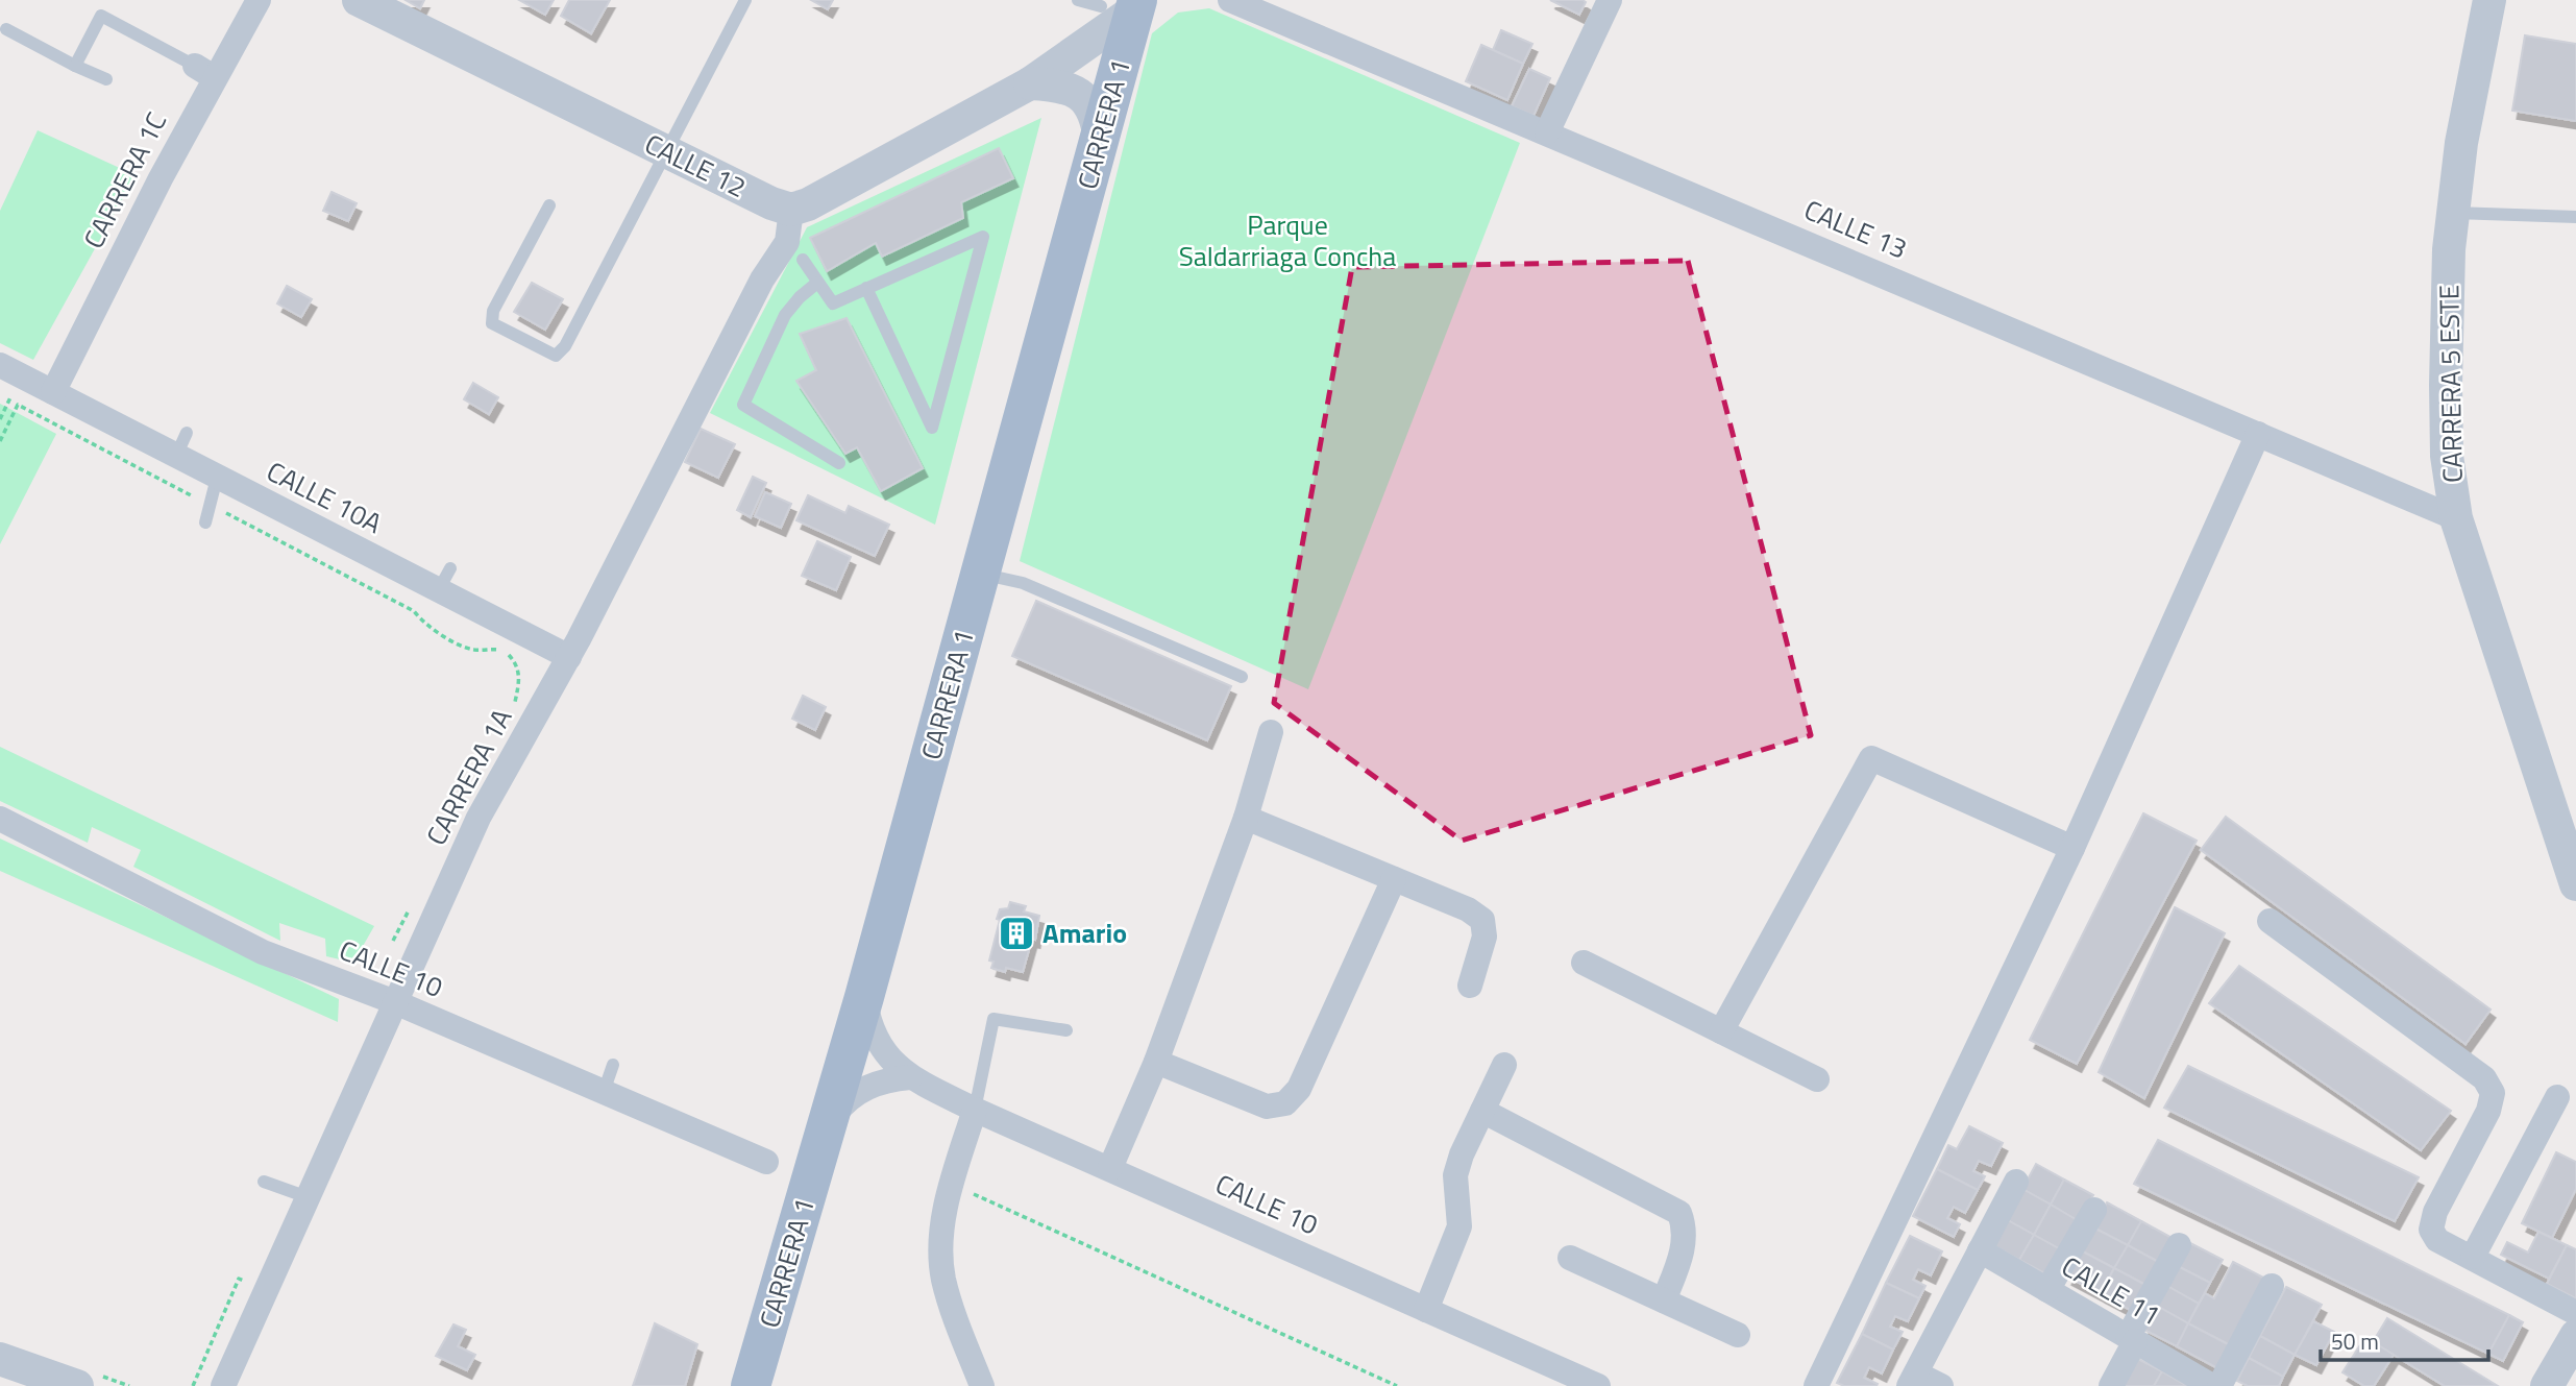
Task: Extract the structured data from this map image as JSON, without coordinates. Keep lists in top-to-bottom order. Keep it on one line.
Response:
{"streets":{"main road":["CARRERA 1"],"street":["CALLE 12","CARRERA 1C","CALLE 13","CARRERA 5 ESTE","CALLE 10A","CARRERA 1A","CALLE 10","CALLE 11"]},"crossings":[["CALLE 12","CARRERA 1A"],["CARRERA 1C","CALLE 10A"],["CALLE 13","CARRERA 5 ESTE"],["CALLE 10A","CARRERA 1A"],["CARRERA 1A","CALLE 10"]],"parks":["Parque Saldarriaga Concha"],"places":{"building":["Amario"]},"scale_bar":"50 m"}
